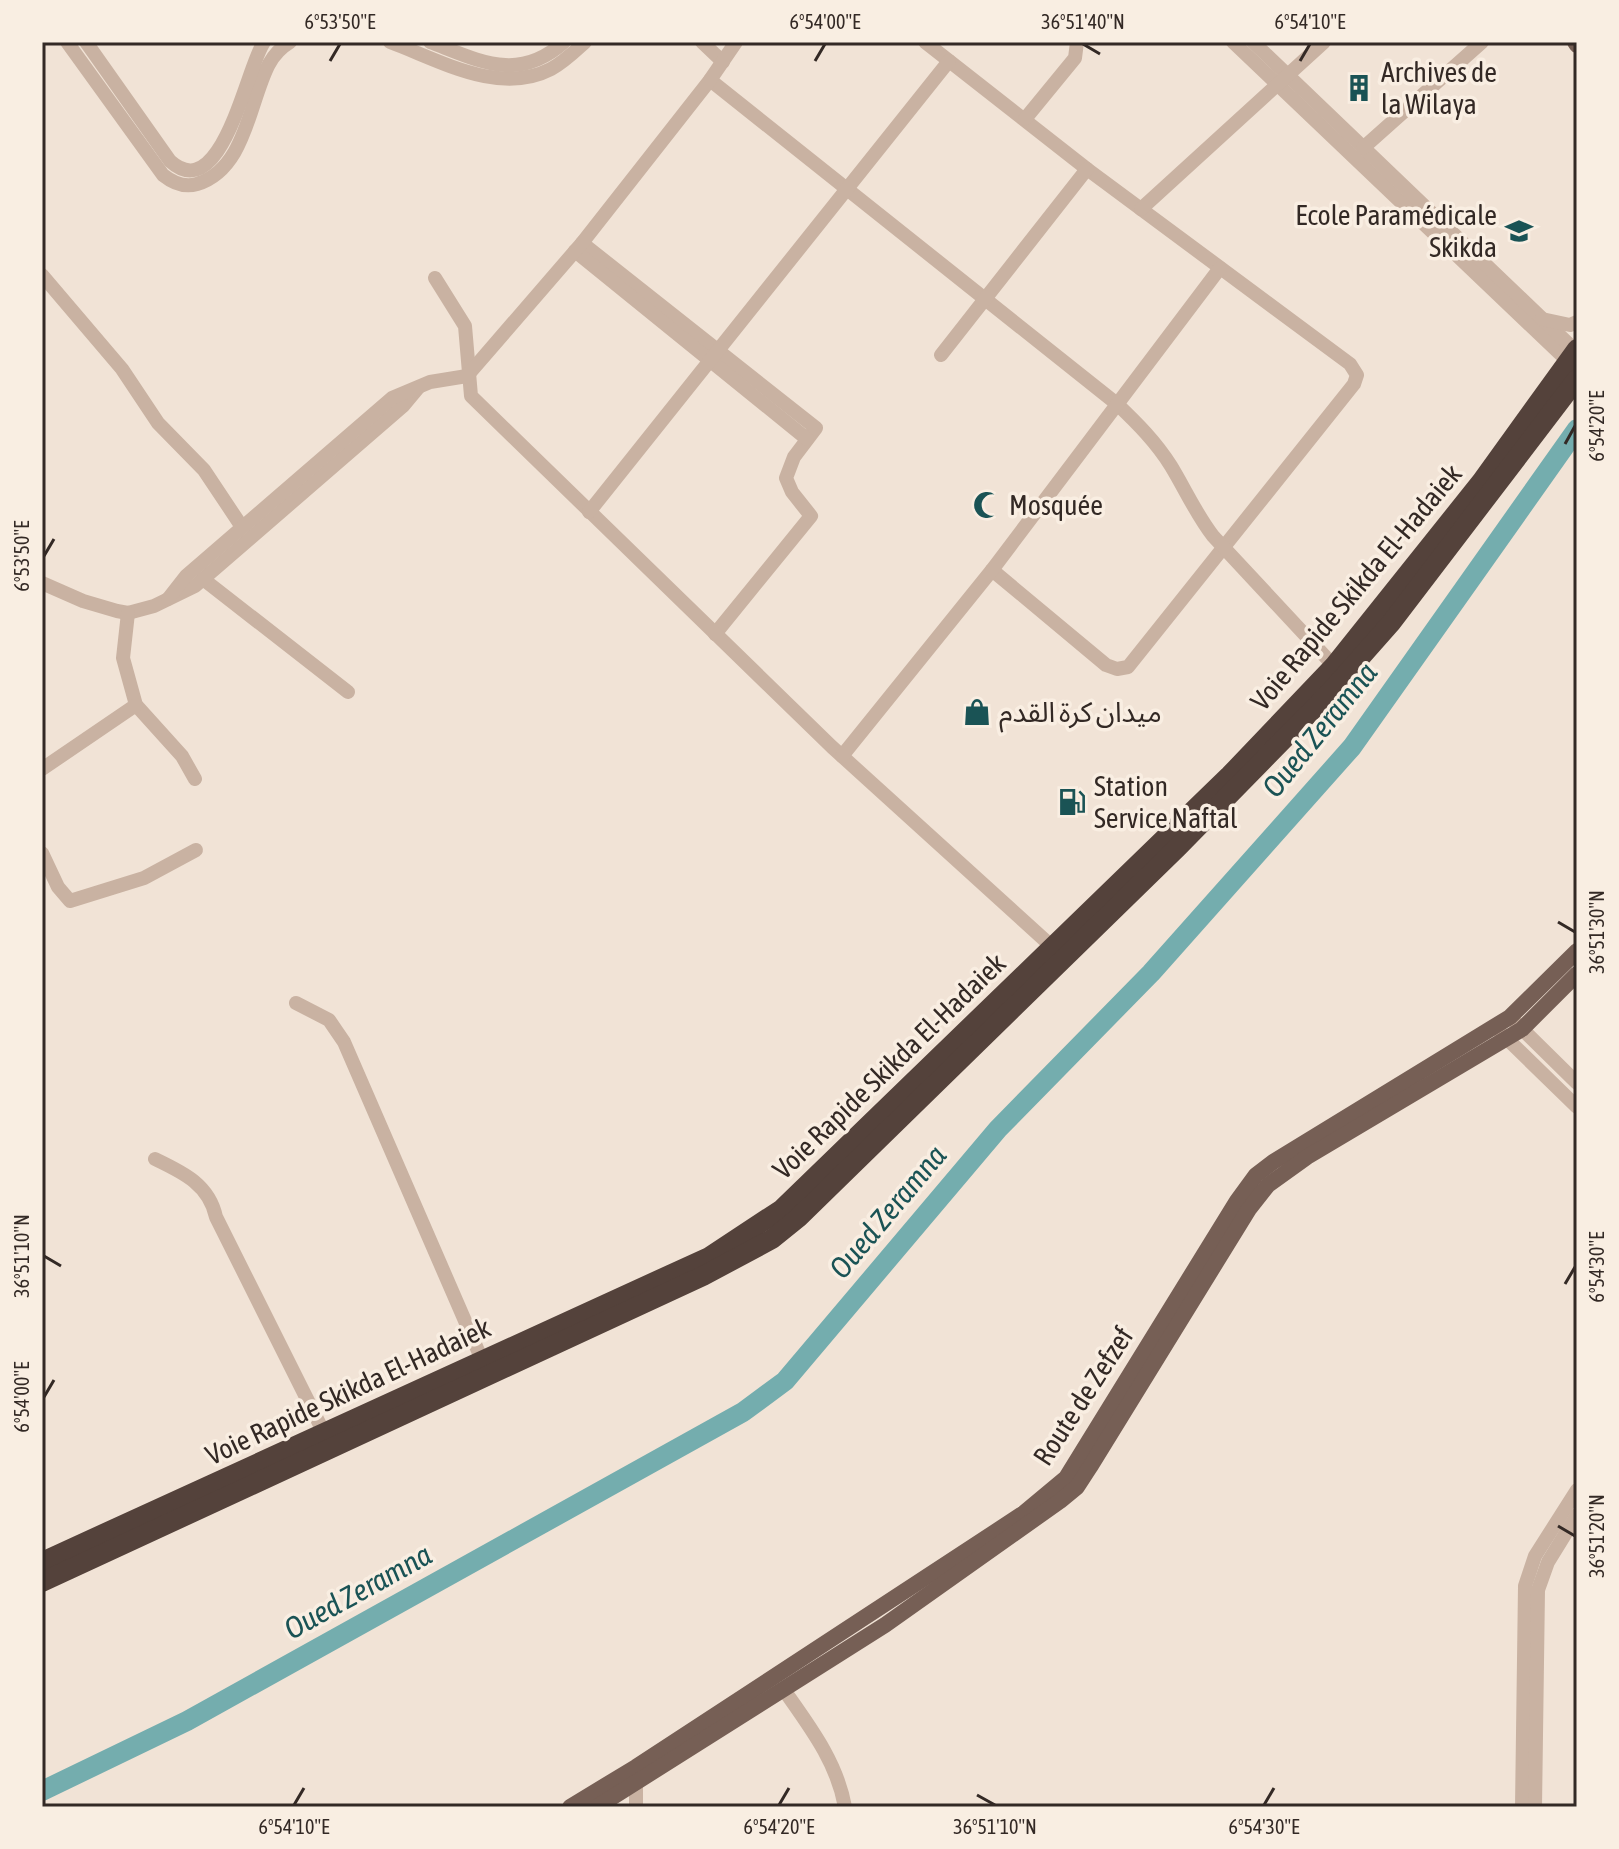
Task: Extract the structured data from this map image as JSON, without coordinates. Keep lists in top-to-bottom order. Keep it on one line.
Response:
{"streets":{"highway":["Voie Rapide Skikda El-Hadaiek"],"main road":["Route de Zefzef"]},"water":["Oued Zeramna"],"places":{"building":["Archives de la Wilaya"],"school or university":["Ecole Paramédicale Skikda"],"mosque":["Mosquée"],"shop":["ميدان كرة القدم"],"fuel station":["Station Service Naftal"]},"coordinates":["6°53'50\"E","6°54'00\"E","36°51'40\"N","6°54'10\"E","6°54'20\"E","36°51'30\"N","36°51'10\"N","6°54'30\"E","36°51'20\"N"]}
